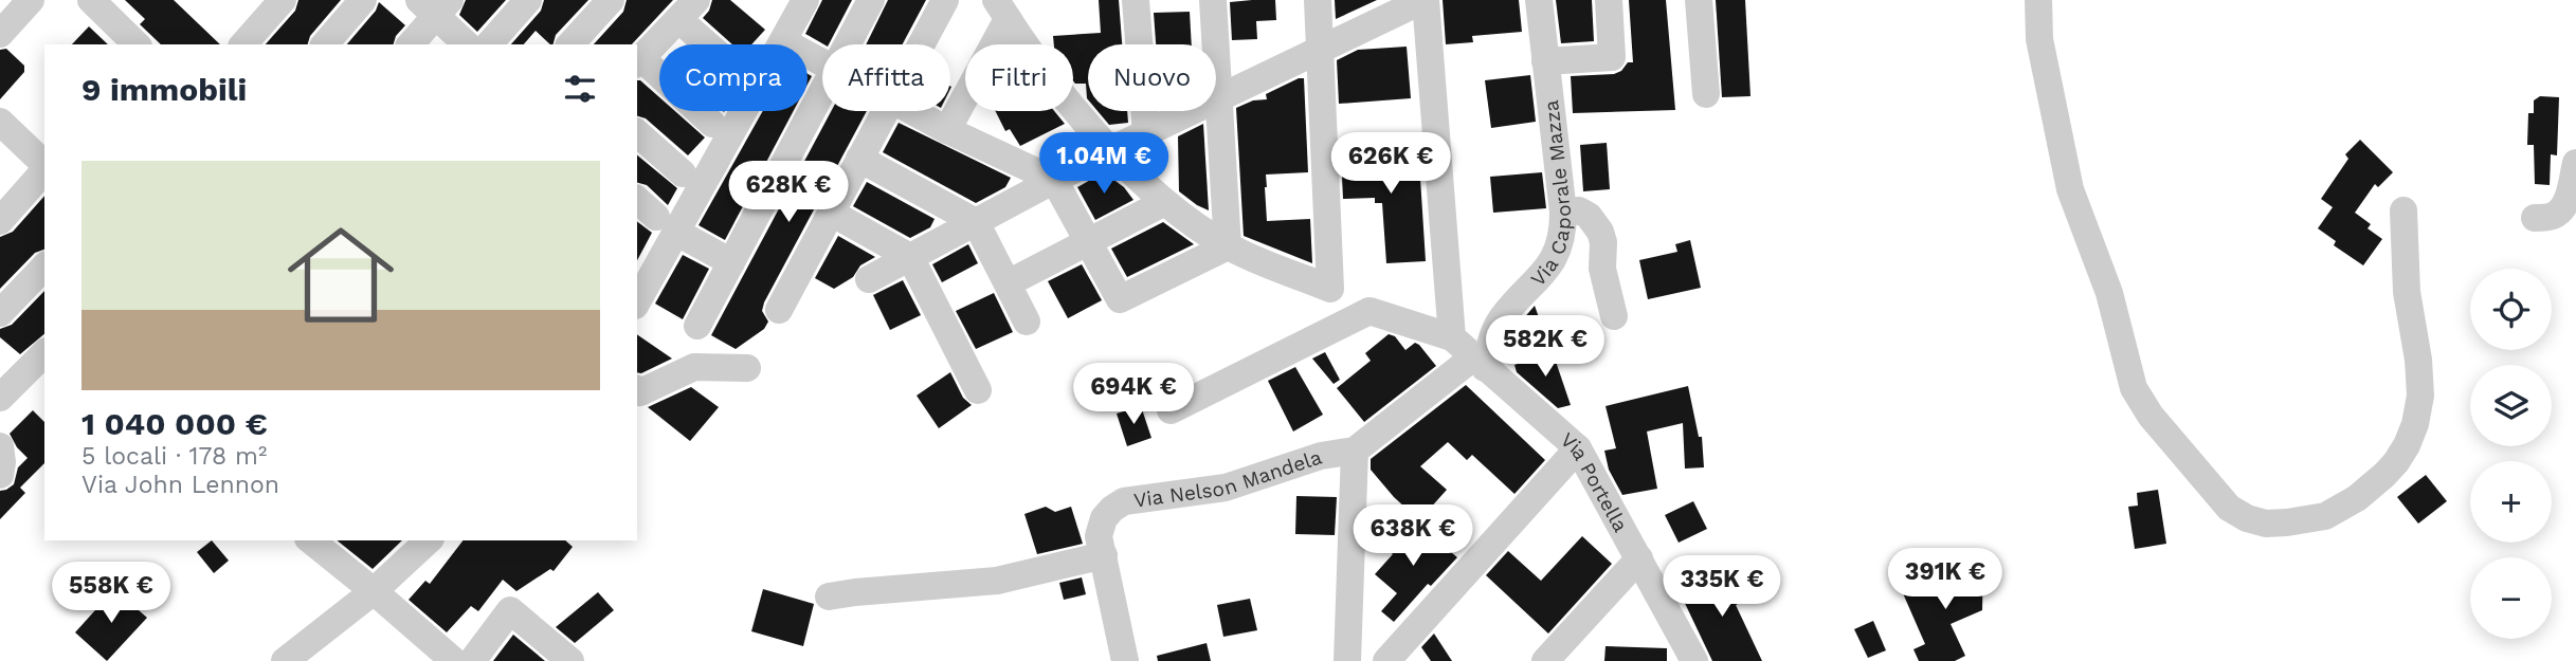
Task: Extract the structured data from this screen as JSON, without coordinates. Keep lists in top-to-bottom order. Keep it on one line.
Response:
{"streets":{"street":["Via Caporale Mazza","Via Nelson Mandela","Via Portella"]},"crossings":[["Via Caporale Mazza","Via Nelson Mandela"],["Via Caporale Mazza","Via Portella"],["Via Nelson Mandela","Via Portella"]],"page":{"chip":["Compra","Affitta","Filtri","Nuovo"],"heading":"9 immobili","price":["1.04M €","626K €","628K €","582K €","694K €","638K €","391K €","335K €","558K €"],"list":[{"name":"1 040 000 €","note":"5 locali · 178 m² · Via John Lennon"}],"map_buttons":["+","−"]}}
